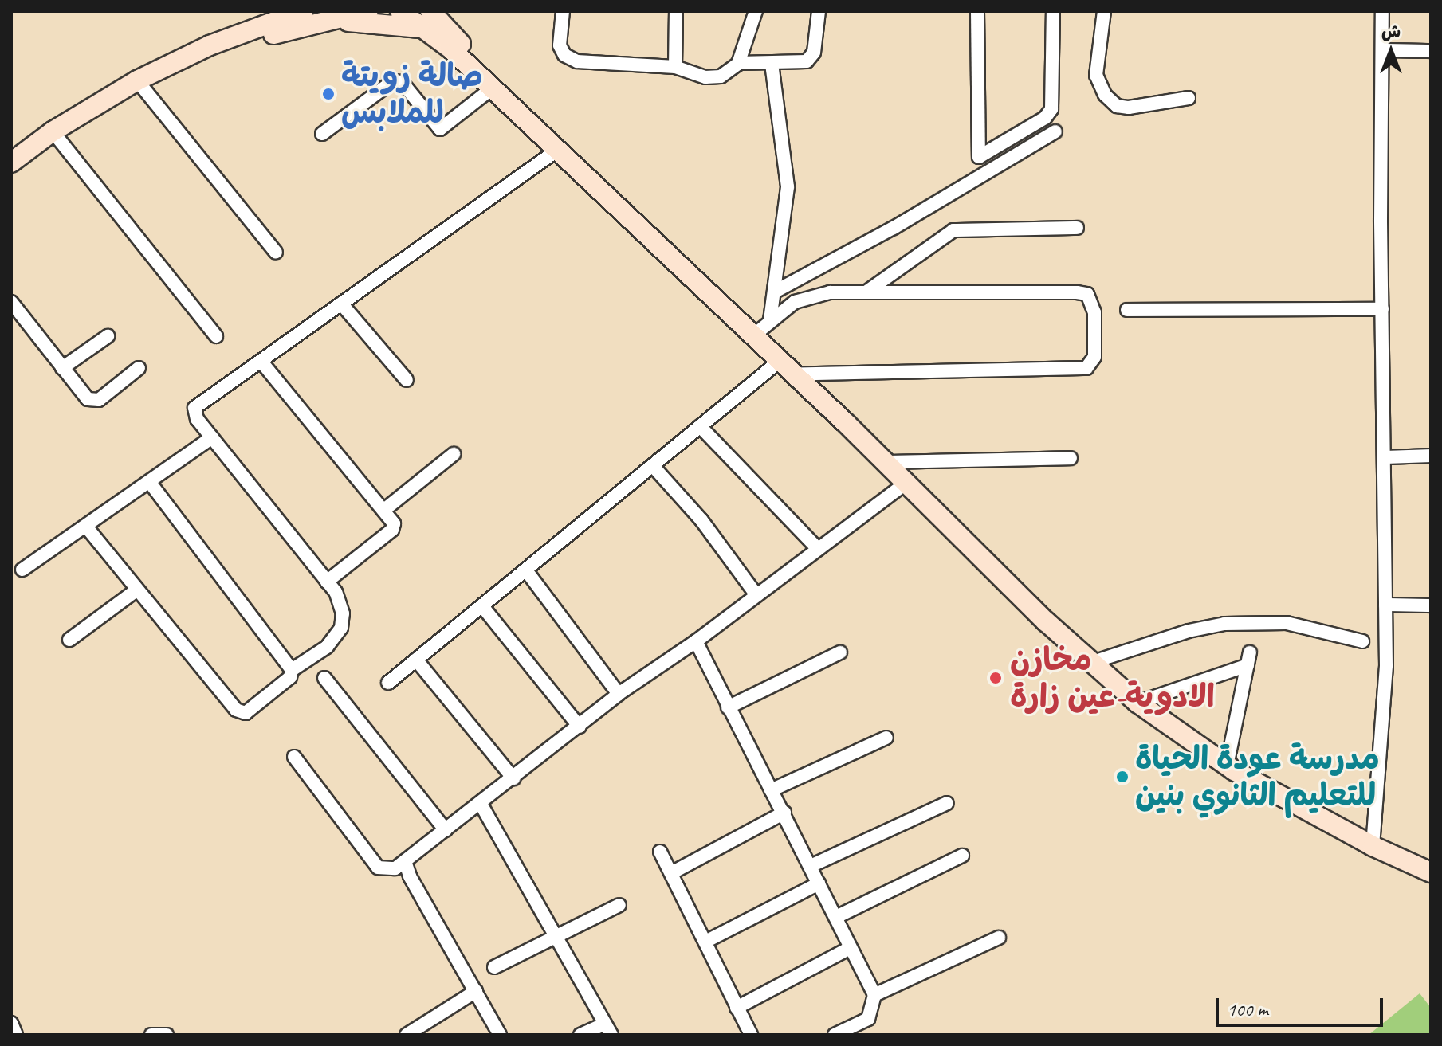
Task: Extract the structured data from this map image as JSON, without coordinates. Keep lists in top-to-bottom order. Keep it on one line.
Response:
{"places":["صالة زويتة للملابس","مخازن الادوية-عين زارة","مدرسة عودة الحياة للتعليم الثانوي بنين"],"scale_bar":"100 m","north":"top"}
